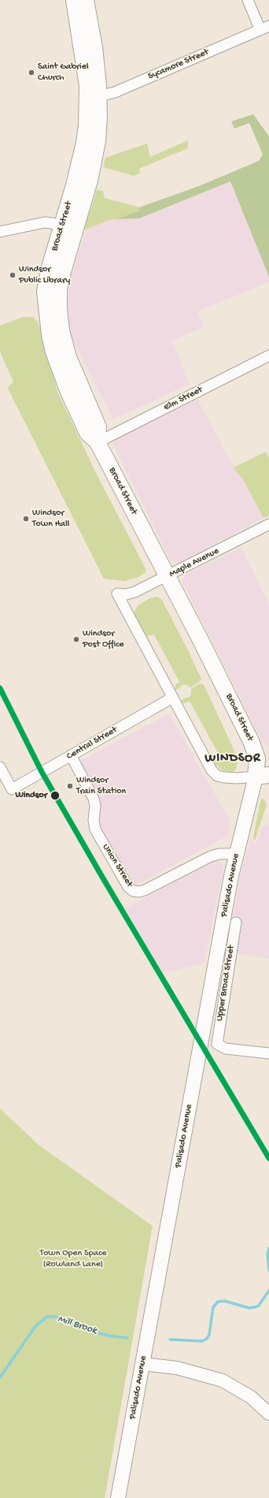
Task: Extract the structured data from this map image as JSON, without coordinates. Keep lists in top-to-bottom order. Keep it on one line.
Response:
{"streets":{"main road":["Broad Street","Palisado Avenue"],"street":["Sycamore Street","Elm Street","Maple Avenue","Central Street","Union Street","Upper Broad Street"]},"crossings":[["Sycamore Street","Broad Street"],["Broad Street","Elm Street"],["Broad Street","Maple Avenue"],["Broad Street","Palisado Avenue"],["Maple Avenue","Central Street"],["Central Street","Union Street"],["Union Street","Palisado Avenue"]],"districts":["WINDSOR"],"water":["Mill Brook"],"parks":["Town Open Space (Rowland Lane)"],"places":["Saint Gabriel Church","Windsor Public Library","Windsor Town Hall","Windsor Post Office","Windsor Train Station","Windsor"]}
